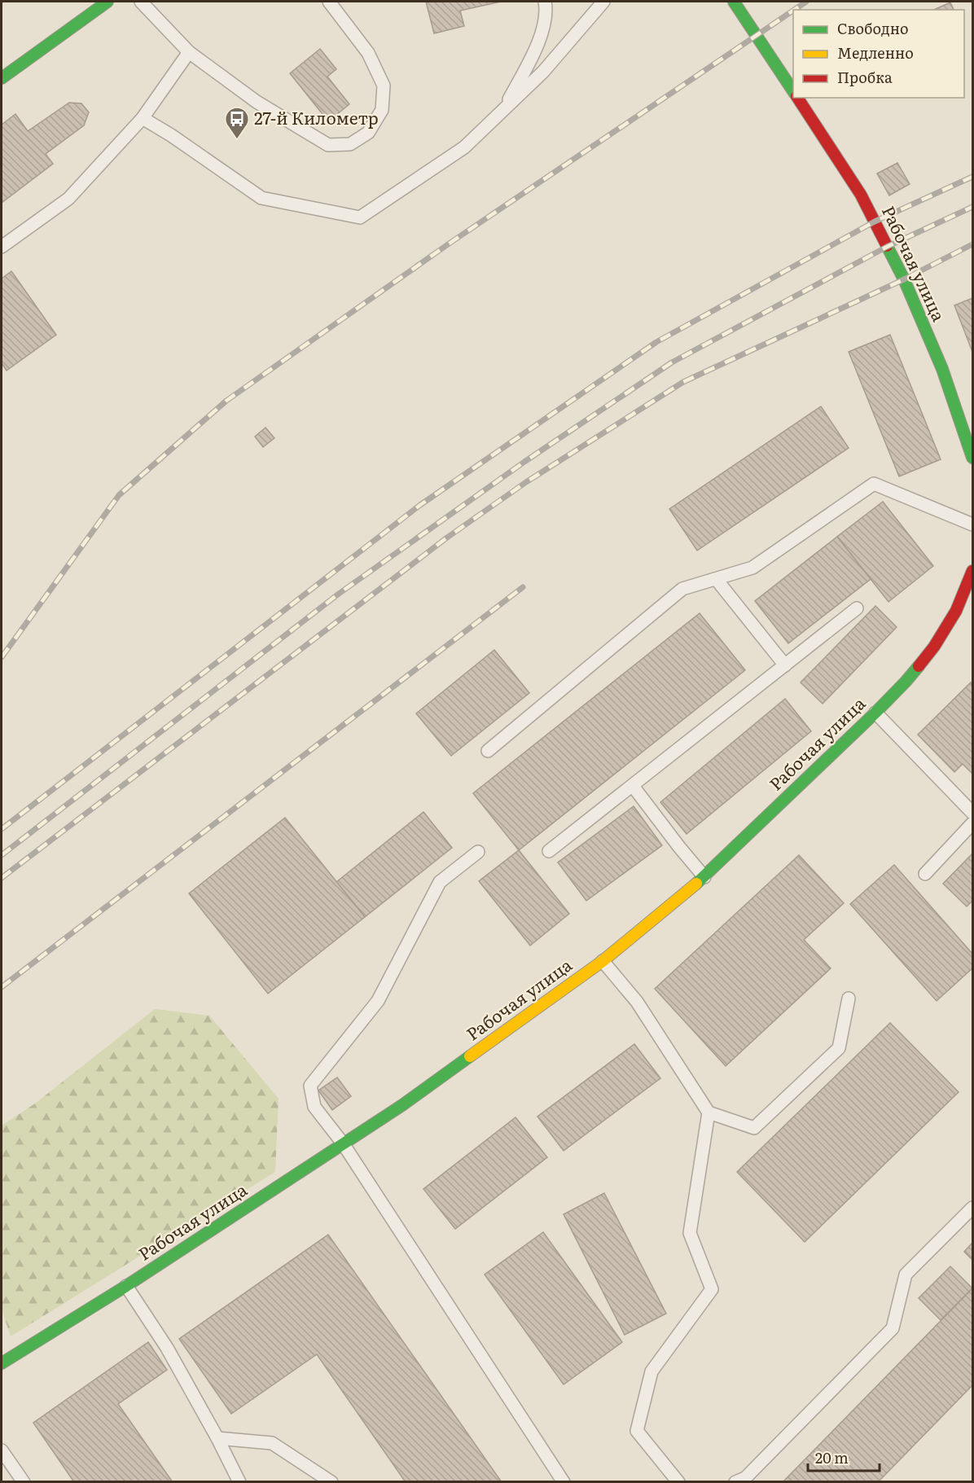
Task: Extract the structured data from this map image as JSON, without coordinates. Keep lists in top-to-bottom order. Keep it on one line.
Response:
{"streets":{"street":["Рабочая улица"]},"places":{"bus stop":["27-й Километр"]},"legend":["Свободно","Медленно","Пробка"],"scale_bar":"20 m"}
